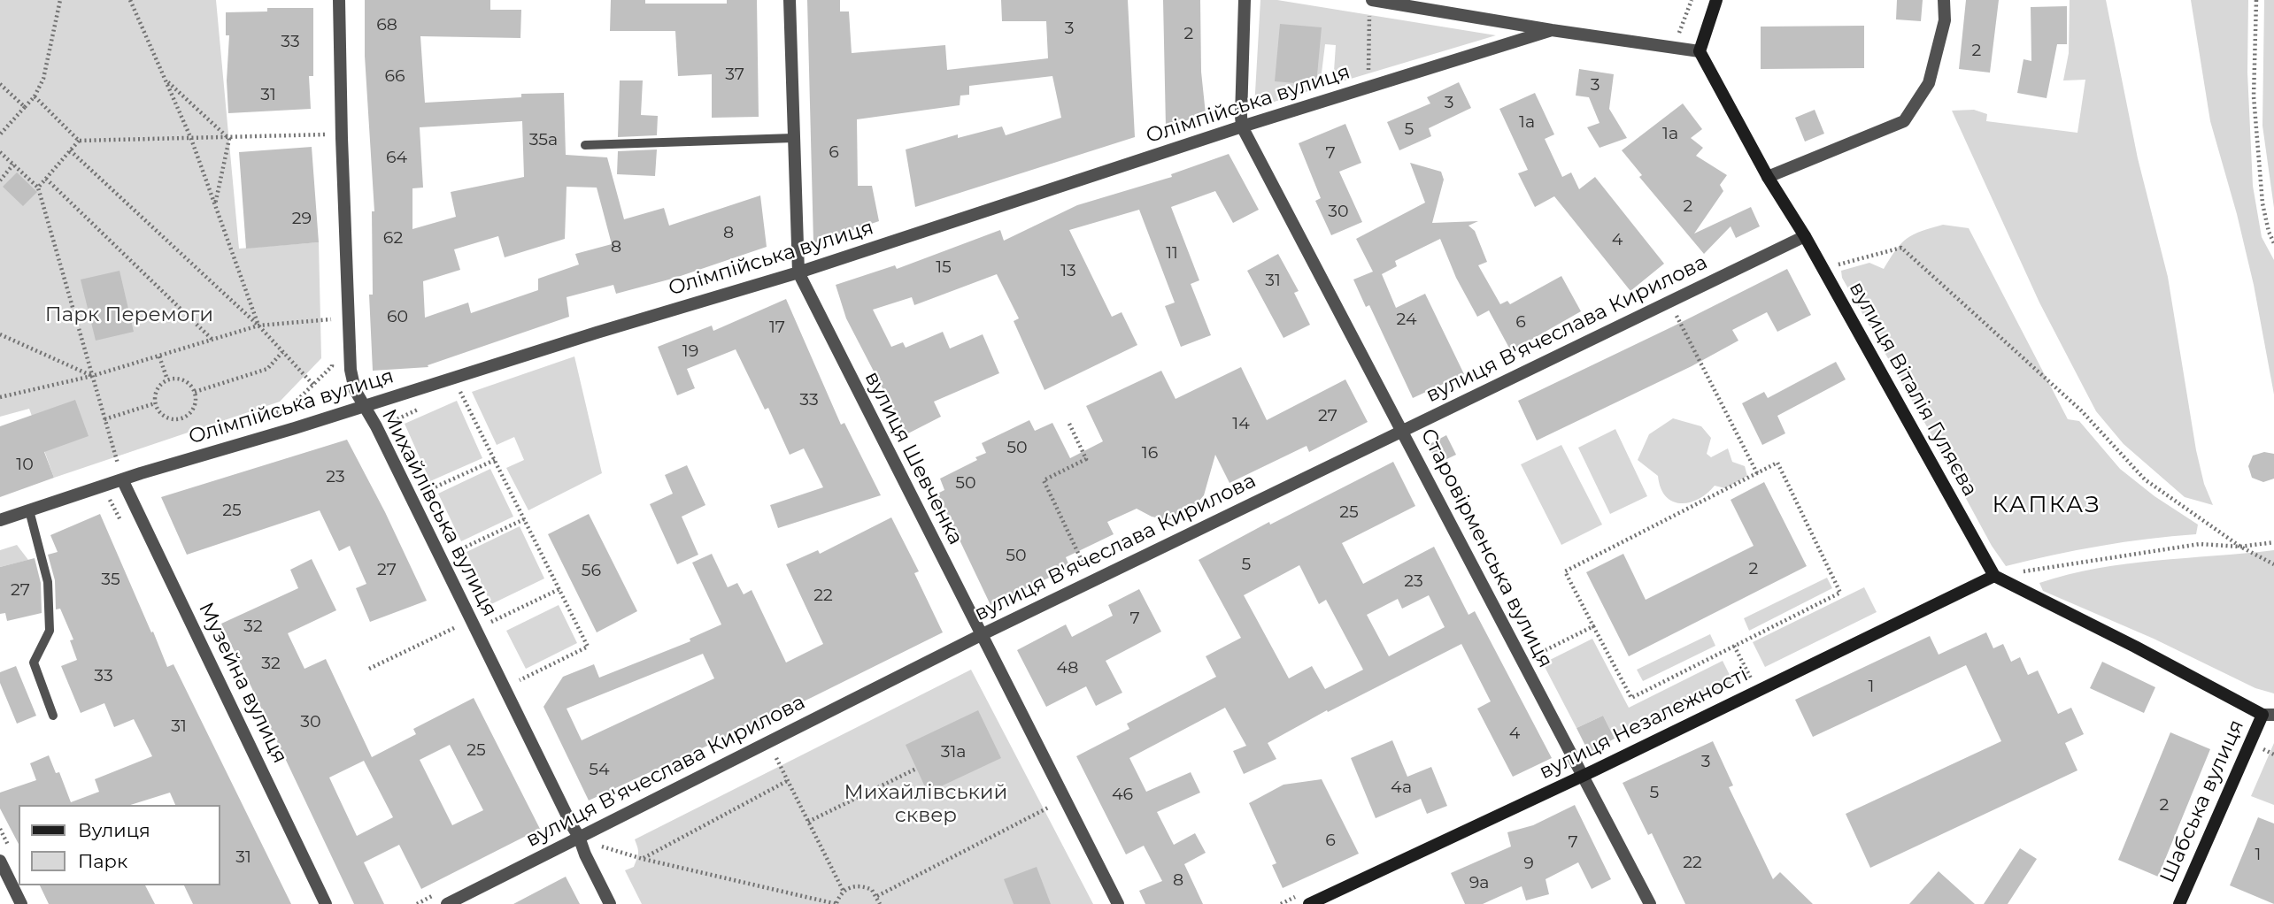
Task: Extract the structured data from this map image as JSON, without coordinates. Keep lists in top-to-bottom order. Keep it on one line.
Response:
{"streets":{"main road":["вулиця Віталія Гуляєва","вулиця Незалежності","Шабська вулиця"],"street":["Олімпійська вулиця","вулиця В'ячеслава Кирилова","вулиця Шевченка","Михайлівська вулиця","Старовірменська вулиця","Музейна вулиця"]},"crossings":[["Олімпійська вулиця","вулиця Шевченка"],["Олімпійська вулиця","Михайлівська вулиця"],["Олімпійська вулиця","Старовірменська вулиця"],["Олімпійська вулиця","Музейна вулиця"],["вулиця В'ячеслава Кирилова","вулиця Віталія Гуляєва"],["вулиця В'ячеслава Кирилова","вулиця Шевченка"],["вулиця В'ячеслава Кирилова","Михайлівська вулиця"],["вулиця В'ячеслава Кирилова","Старовірменська вулиця"],["вулиця Віталія Гуляєва","вулиця Незалежності"],["Старовірменська вулиця","вулиця Незалежності"]],"districts":["КАПКАЗ"],"parks":["Парк Перемоги","Михайлівський сквер"],"house_numbers":["68","3","2","33","2","37","66","3","31","3","1а","5","1а","35а","6","7","64","2","30","29","8","62","4","8","11","15","13","31","60","24","6","17","19","33","27","14","50","16","10","23","50","25","25","50","5","2","27","56","35","23","27","22","7","32","32","48","33","1","30","31","4","25","31а","3","54","4а","5","46","2","6","7","1","31","22","9","8","9а"],"legend":["Вулиця","Парк"]}
